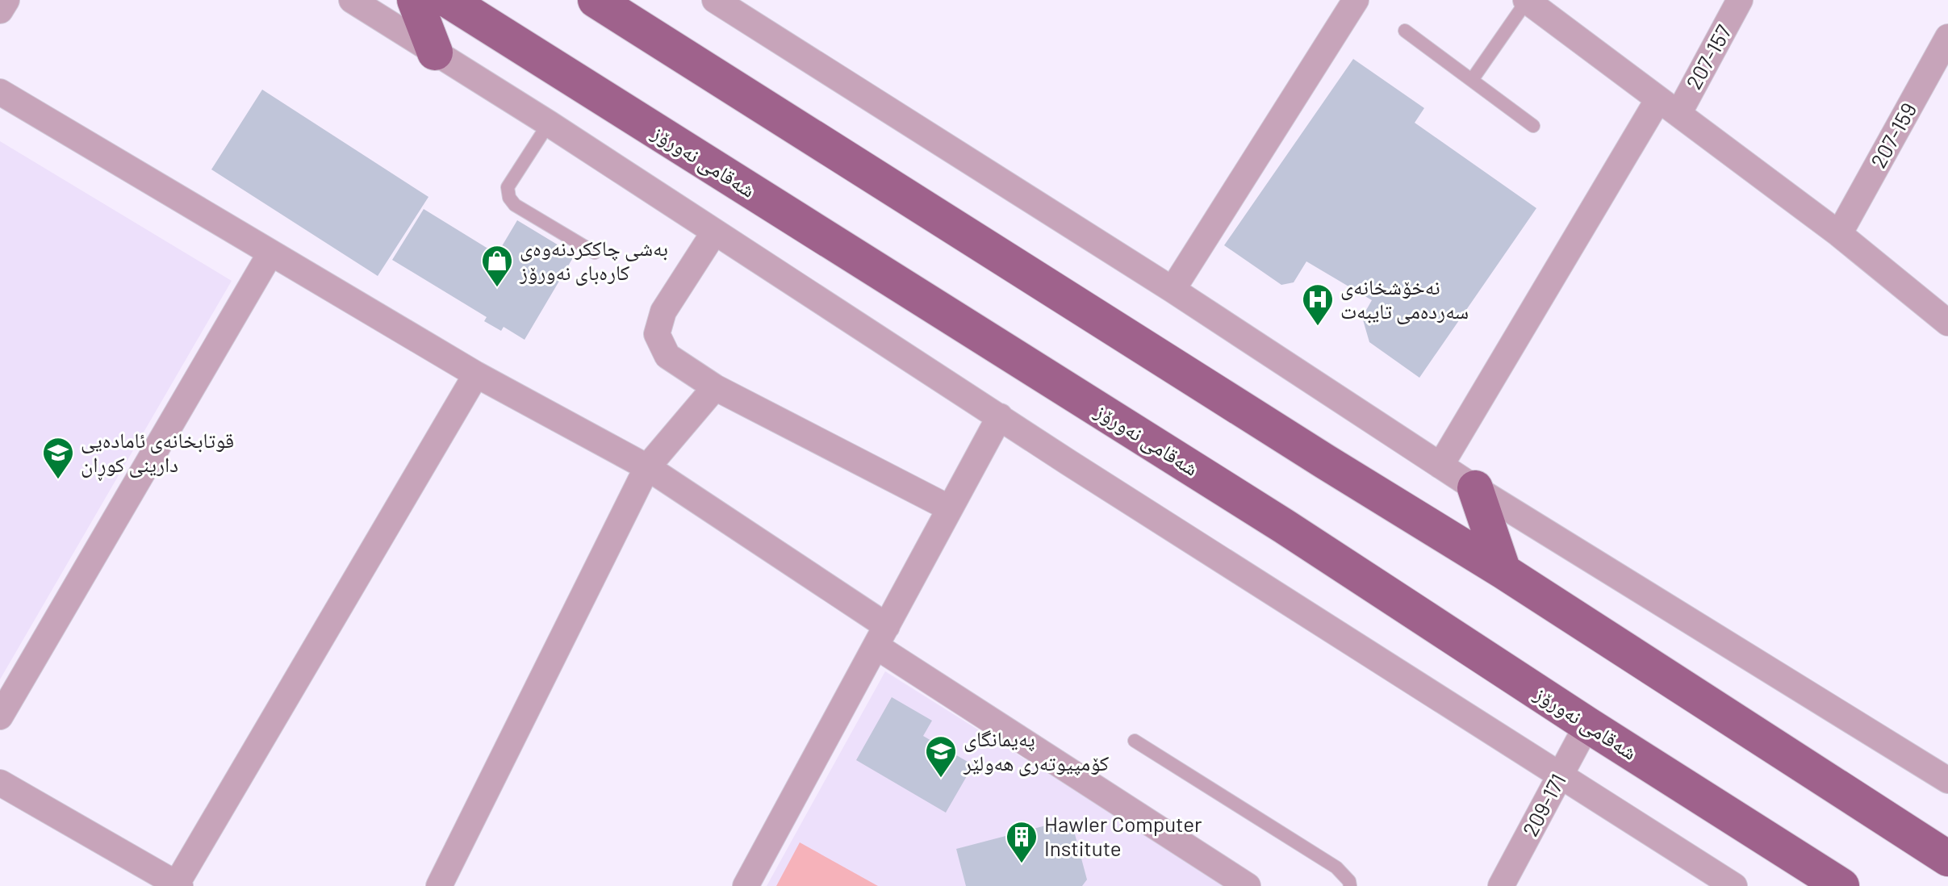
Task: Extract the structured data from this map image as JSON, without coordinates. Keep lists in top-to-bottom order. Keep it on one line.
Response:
{"streets":{"main road":["شەقامی نەورۆز"],"street":["207-157","207-159","209-171"]},"crossings":[["شەقامی نەورۆز","209-171"]],"places":{"shop":["به‌شی چاككردنه‌وه‌ی كاره‌بای نه‌ورۆز"],"hospital":["نەخۆشخانەی سەردەمی تایبەت"],"school or university":["قوتابخانەی ئامادەیی دارینی کوڕان","پەیمانگای کۆمپیوتەری هەولێر"],"building":["Hawler Computer Institute"]}}
